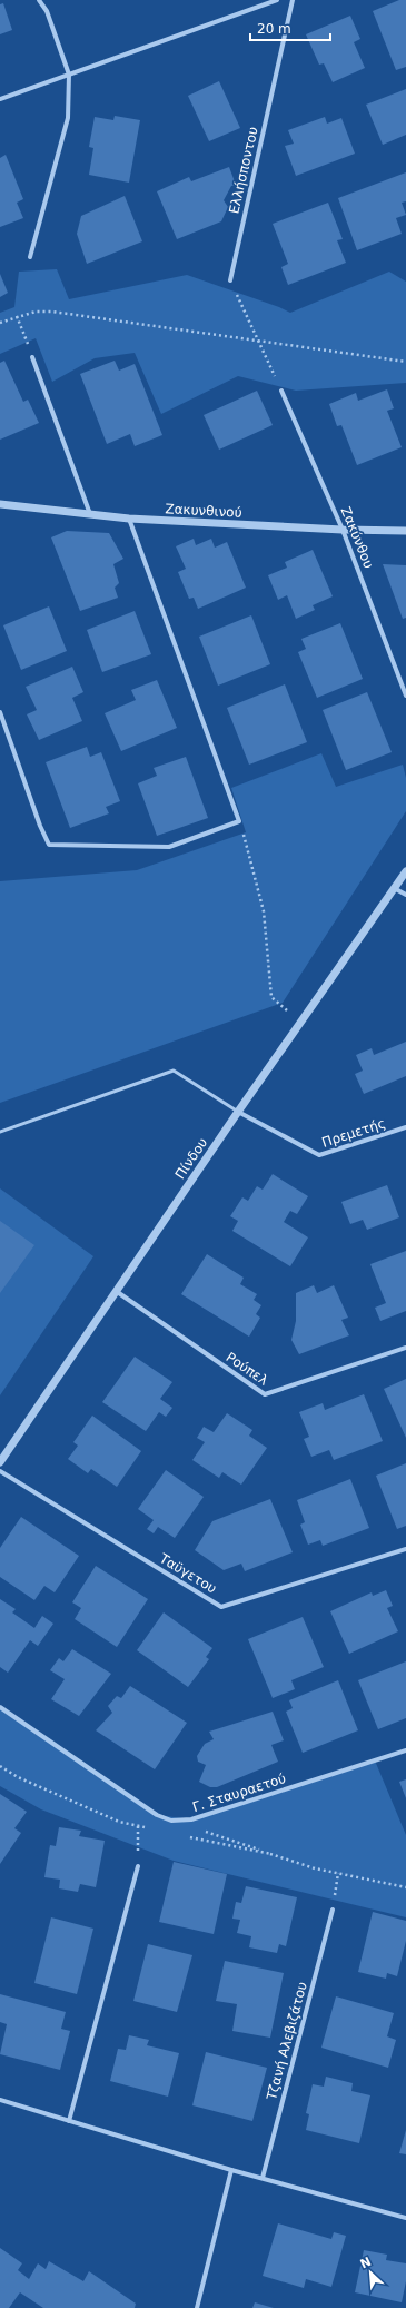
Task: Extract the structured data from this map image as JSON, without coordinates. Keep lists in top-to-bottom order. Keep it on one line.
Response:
{"streets":{"street":["Ελλήσποντου","Ζακυνθινού","Ζακύνθου","Πρεμετής","Πίνδου","Ρούπελ","Ταϋγετου","Γ. Σταυραετού","Τζανή Αλεβιζάτου"]},"crossings":[["Ζακυνθινού","Ζακύνθου"],["Πρεμετής","Πίνδου"],["Πίνδου","Ρούπελ"]],"scale_bar":"20 m","north":"top left"}
